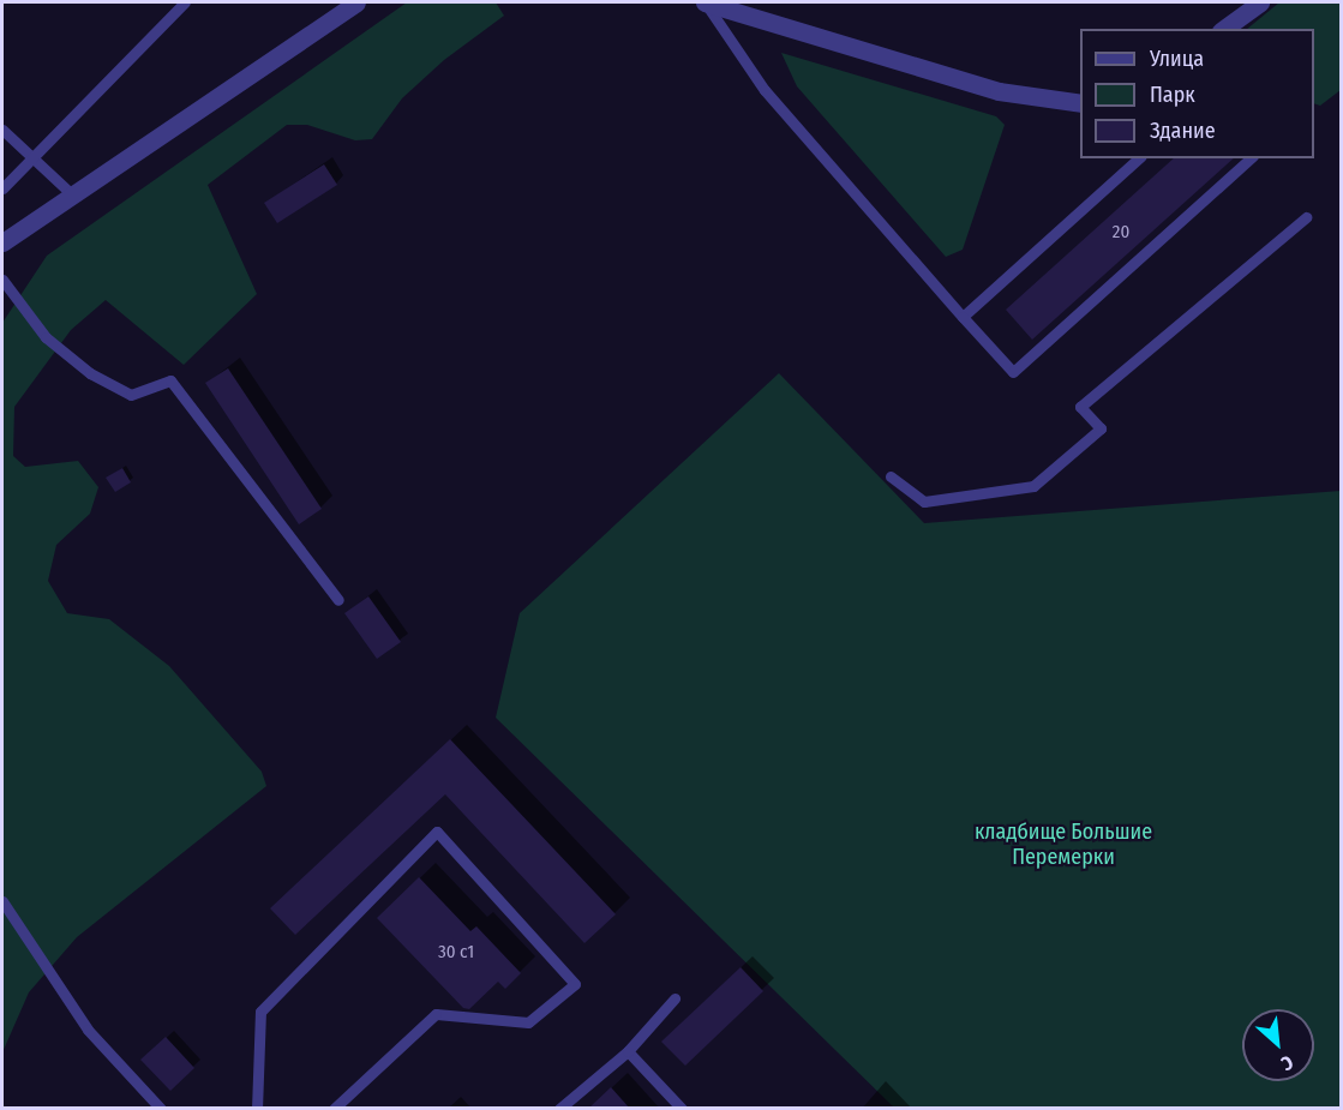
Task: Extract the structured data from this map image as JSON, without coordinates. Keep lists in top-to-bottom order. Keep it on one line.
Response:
{"parks":["кладбище Большие Перемерки"],"house_numbers":["20","30 с1"],"legend":["Улица","Парк","Здание"],"north":"bottom right"}
